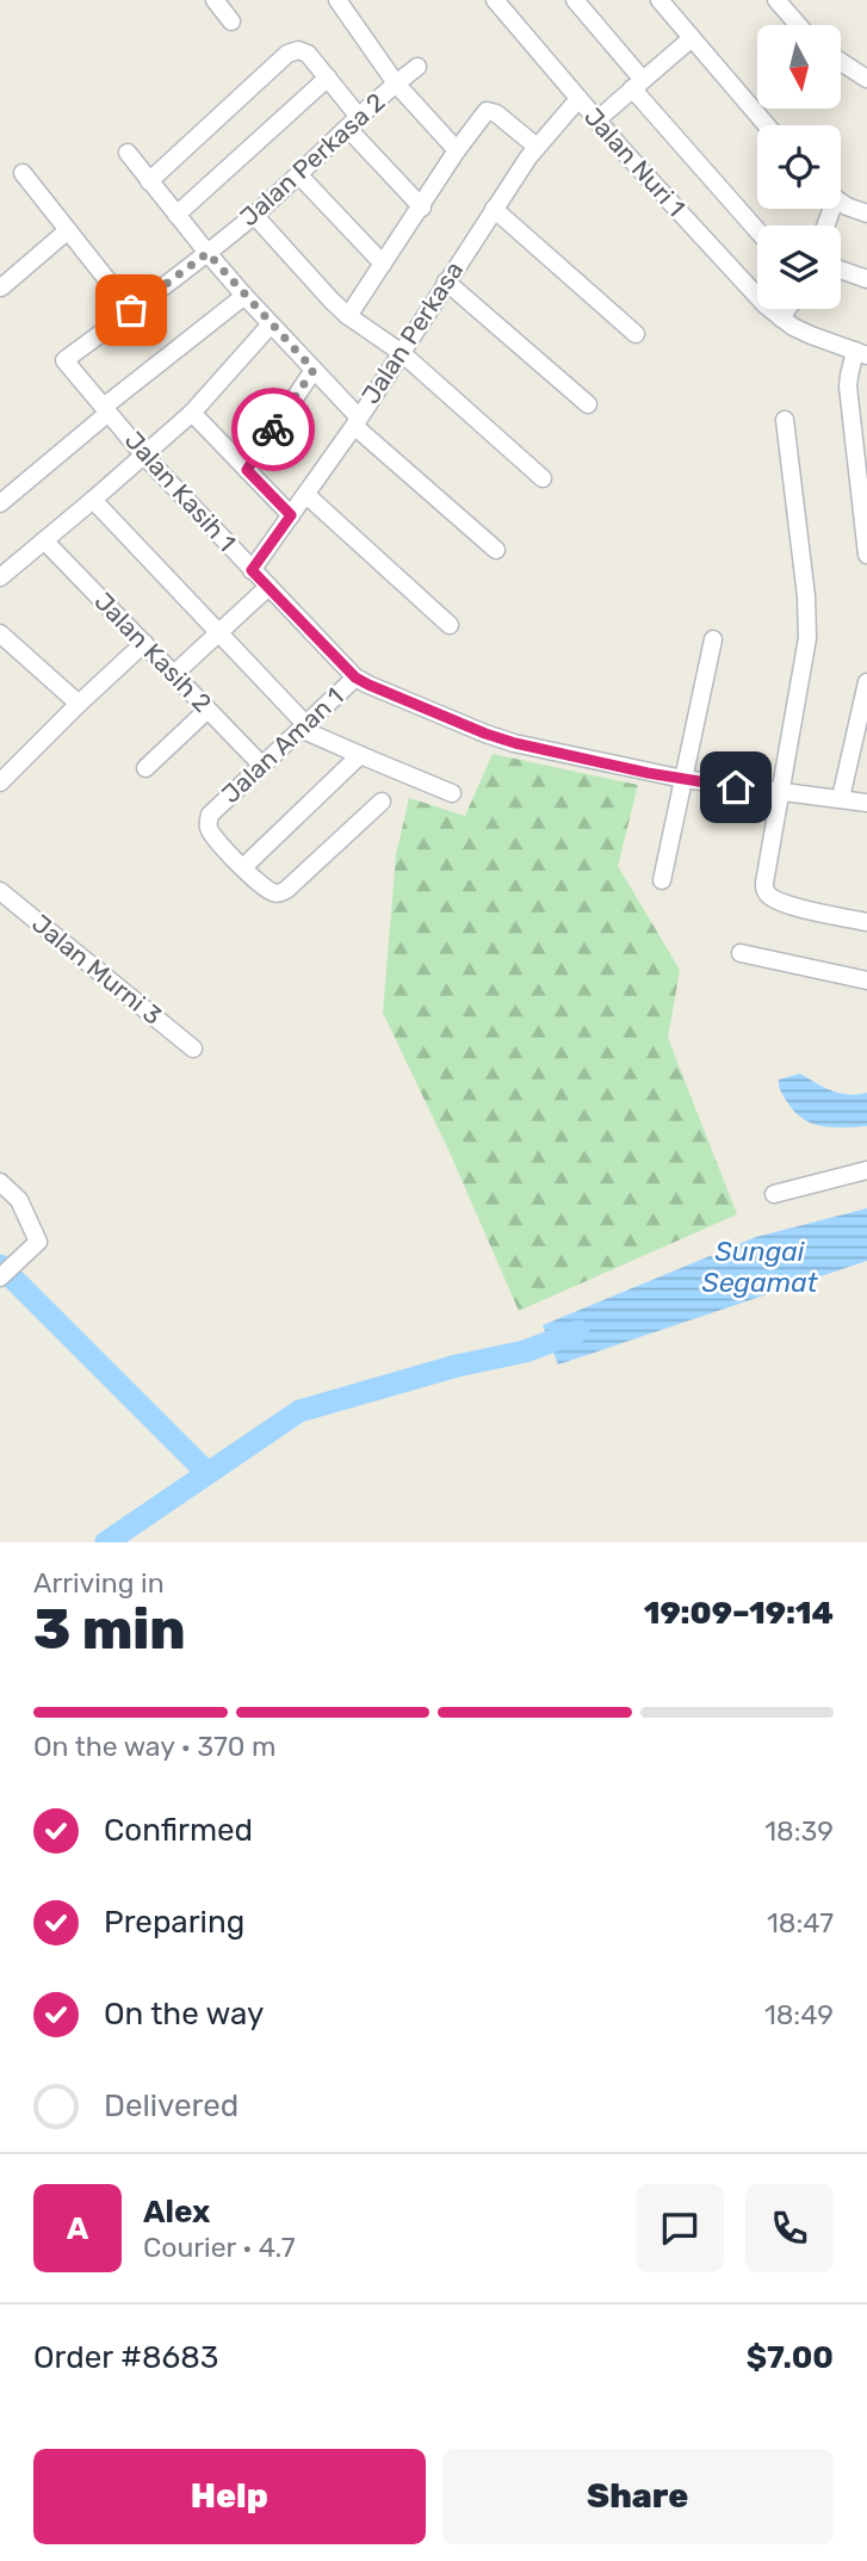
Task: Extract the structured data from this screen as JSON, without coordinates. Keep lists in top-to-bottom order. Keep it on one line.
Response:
{"streets":{"street":["Jalan Perkasa 2","Jalan Nuri 1","Jalan Perkasa","Jalan Kasih 1","Jalan Kasih 2","Jalan Aman 1","Jalan Murni 3"]},"crossings":[["Jalan Perkasa 2","Jalan Kasih 1"],["Jalan Nuri 1","Jalan Perkasa"],["Jalan Perkasa","Jalan Kasih 1"],["Jalan Kasih 1","Jalan Aman 1"],["Jalan Kasih 2","Jalan Aman 1"]],"water":["Sungai Segamat"],"north":"bottom","page":{"heading":["3 min","Arriving in","19:09–19:14"],"panel":["Alex","Courier · 4.7","Order #8683","$7.00"],"bar":"On the way · 370 m","list":[["Confirmed","18:39"],["Preparing","18:47"],["On the way","18:49"],"Delivered"],"round":"A","buttons":["Help","Share"]}}
